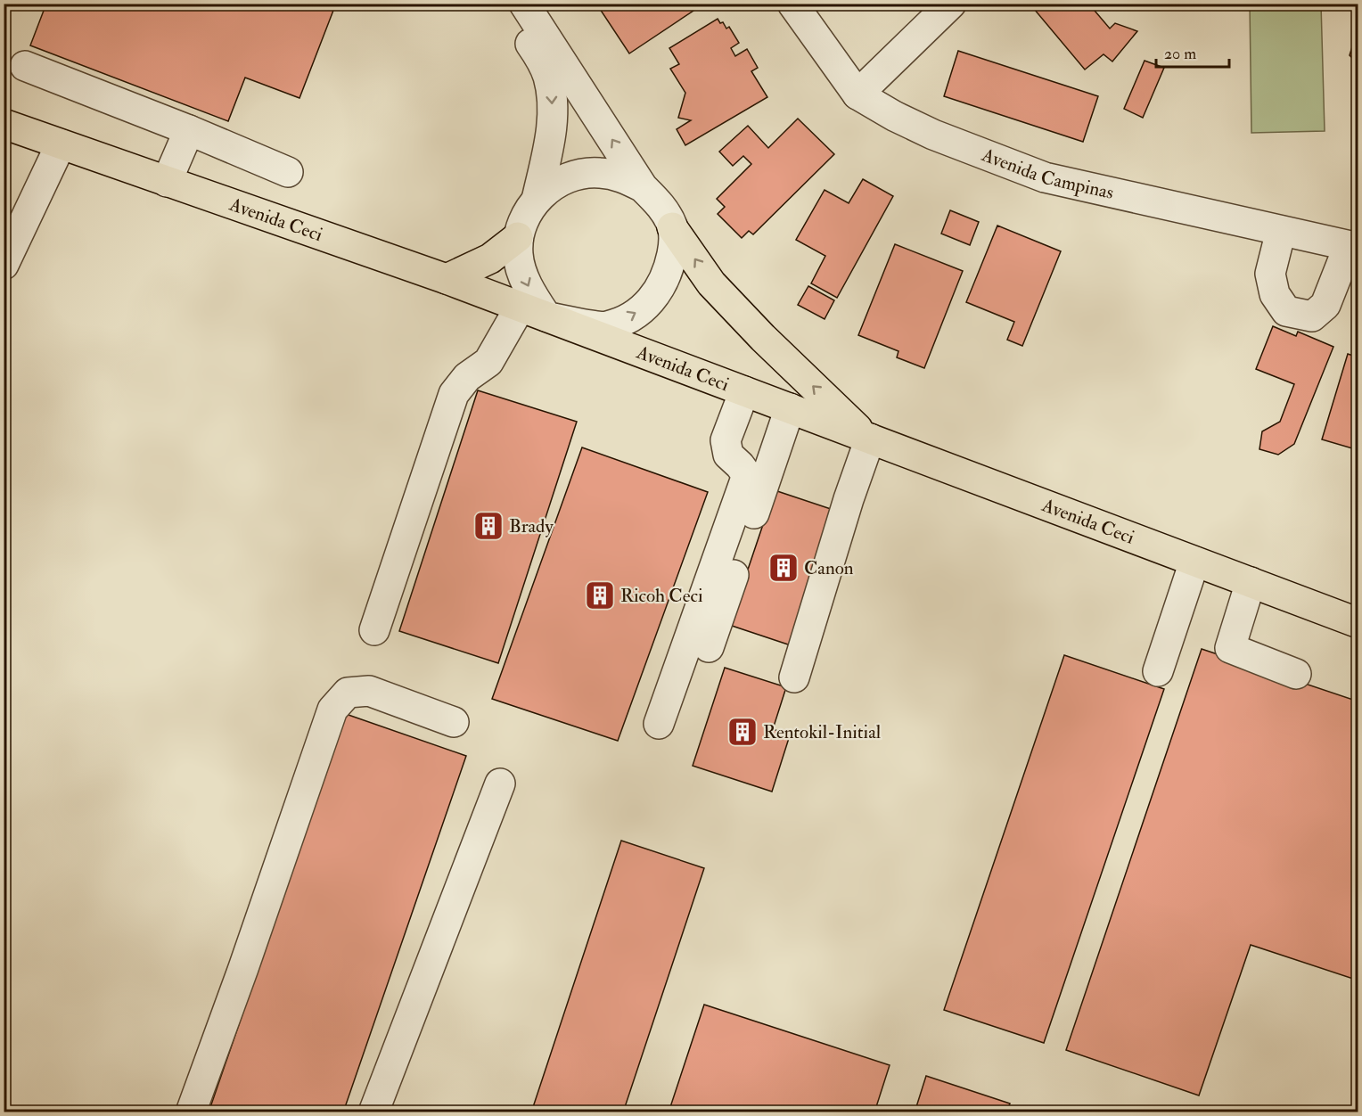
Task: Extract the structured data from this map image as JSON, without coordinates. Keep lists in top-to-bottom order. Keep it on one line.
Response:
{"streets":{"main road":["Avenida Ceci"],"street":["Avenida Campinas"]},"places":{"building":["Brady","Canon","Ricoh Ceci","Rentokil-Initial"]},"scale_bar":"20 m"}
